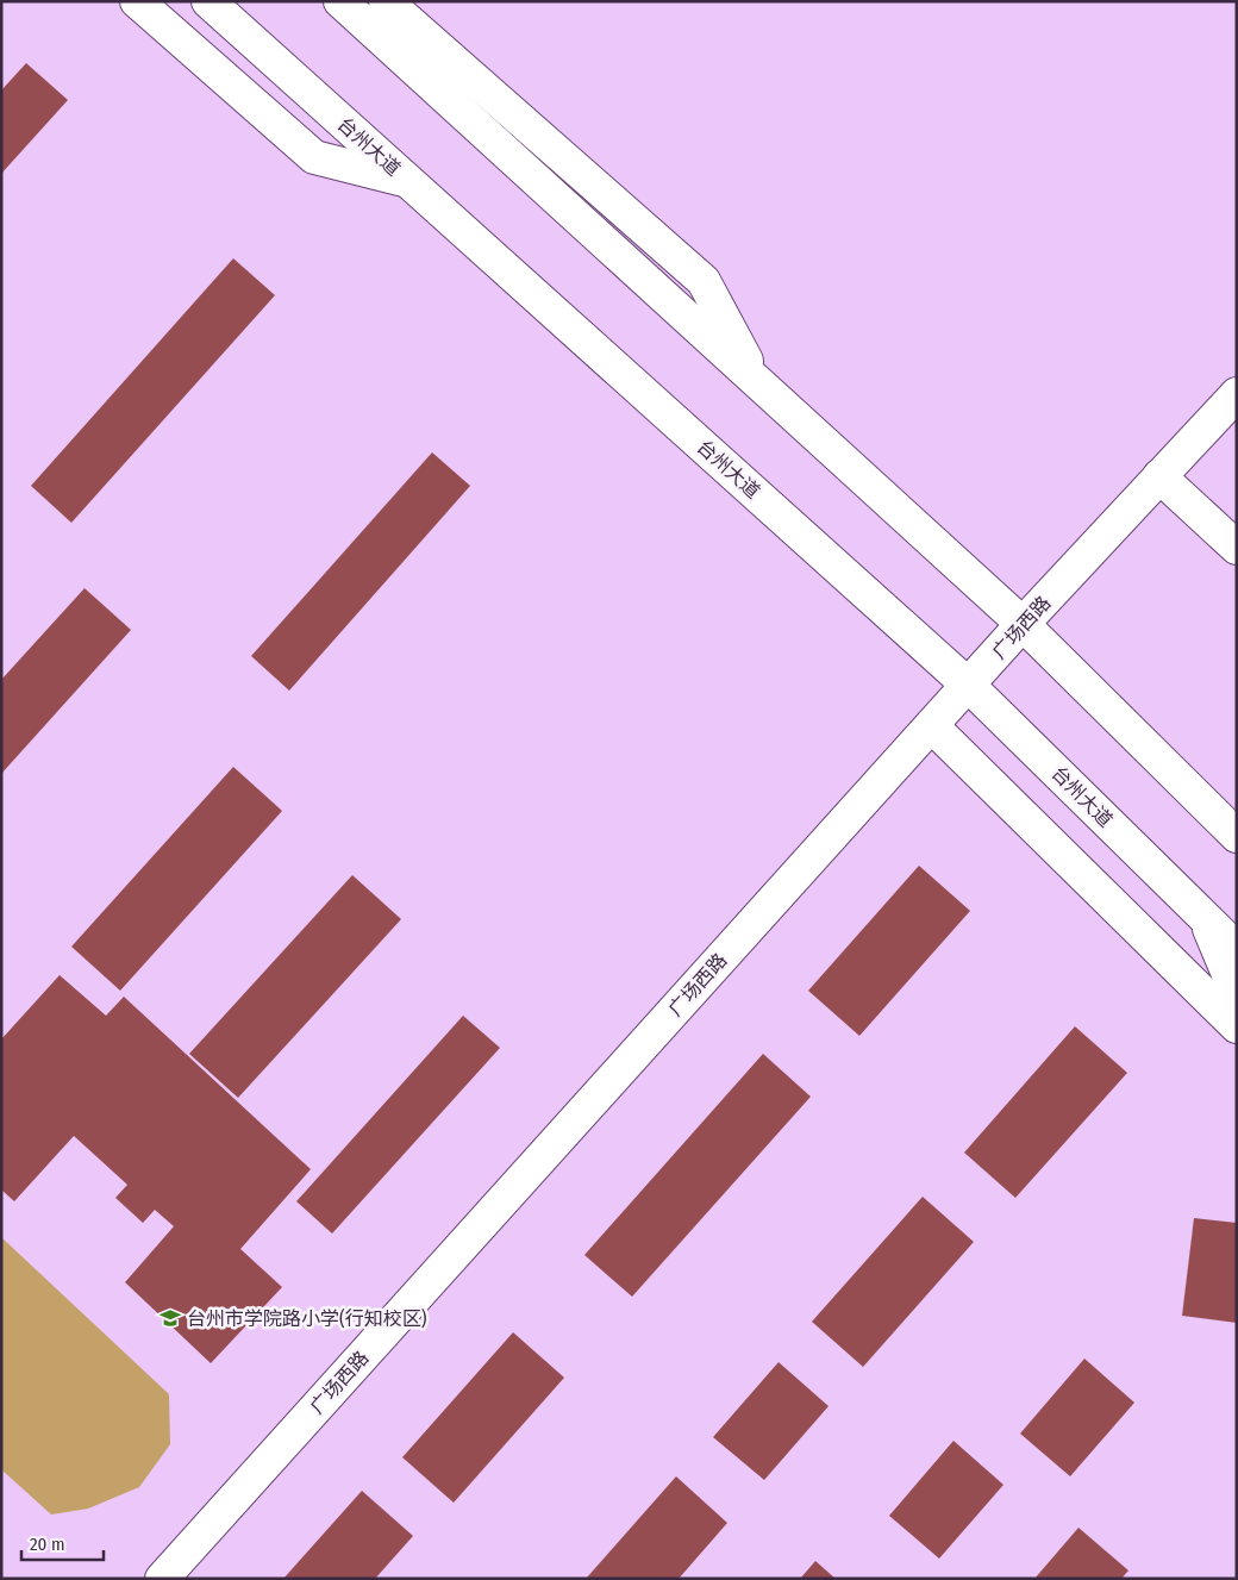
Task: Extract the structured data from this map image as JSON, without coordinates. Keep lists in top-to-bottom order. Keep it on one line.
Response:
{"streets":{"main road":["台州大道","广场西路"]},"crossings":[["台州大道","广场西路"]],"places":{"school or university":["台州市学院路小学(行知校区)"]},"scale_bar":"20 m"}
